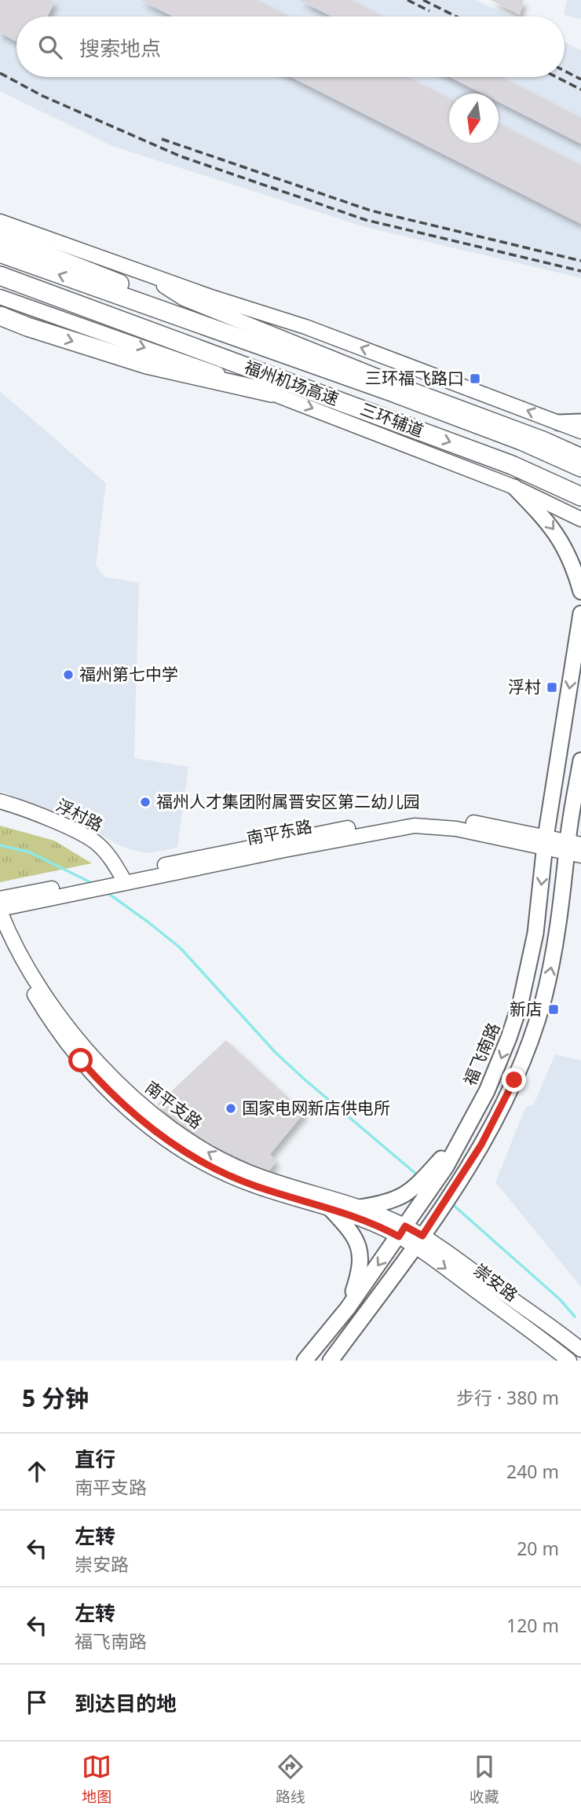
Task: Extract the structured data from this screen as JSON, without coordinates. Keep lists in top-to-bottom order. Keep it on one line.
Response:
{"streets":{"highway":["福州机场高速"],"main road":["三环辅道","浮村路","南平东路","福飞南路","南平支路","崇安路"]},"crossings":[["浮村路","南平东路"],["南平东路","福飞南路"],["南平东路","南平支路"],["福飞南路","南平支路"],["福飞南路","崇安路"],["南平支路","崇安路"]],"places":{"transit":["三环福飞路口","浮村","新店"],"other":["福州第七中学","福州人才集团附属晋安区第二幼儿园","国家电网新店供电所"]},"north":"bottom","page":{"search":"搜索地点","heading":["5 分钟","步行 · 380 m"],"list":[["直行","南平支路","240 m"],["左转","崇安路","20 m"],["左转","福飞南路","120 m"],"到达目的地"],"nav":["地图","路线","收藏"]}}
